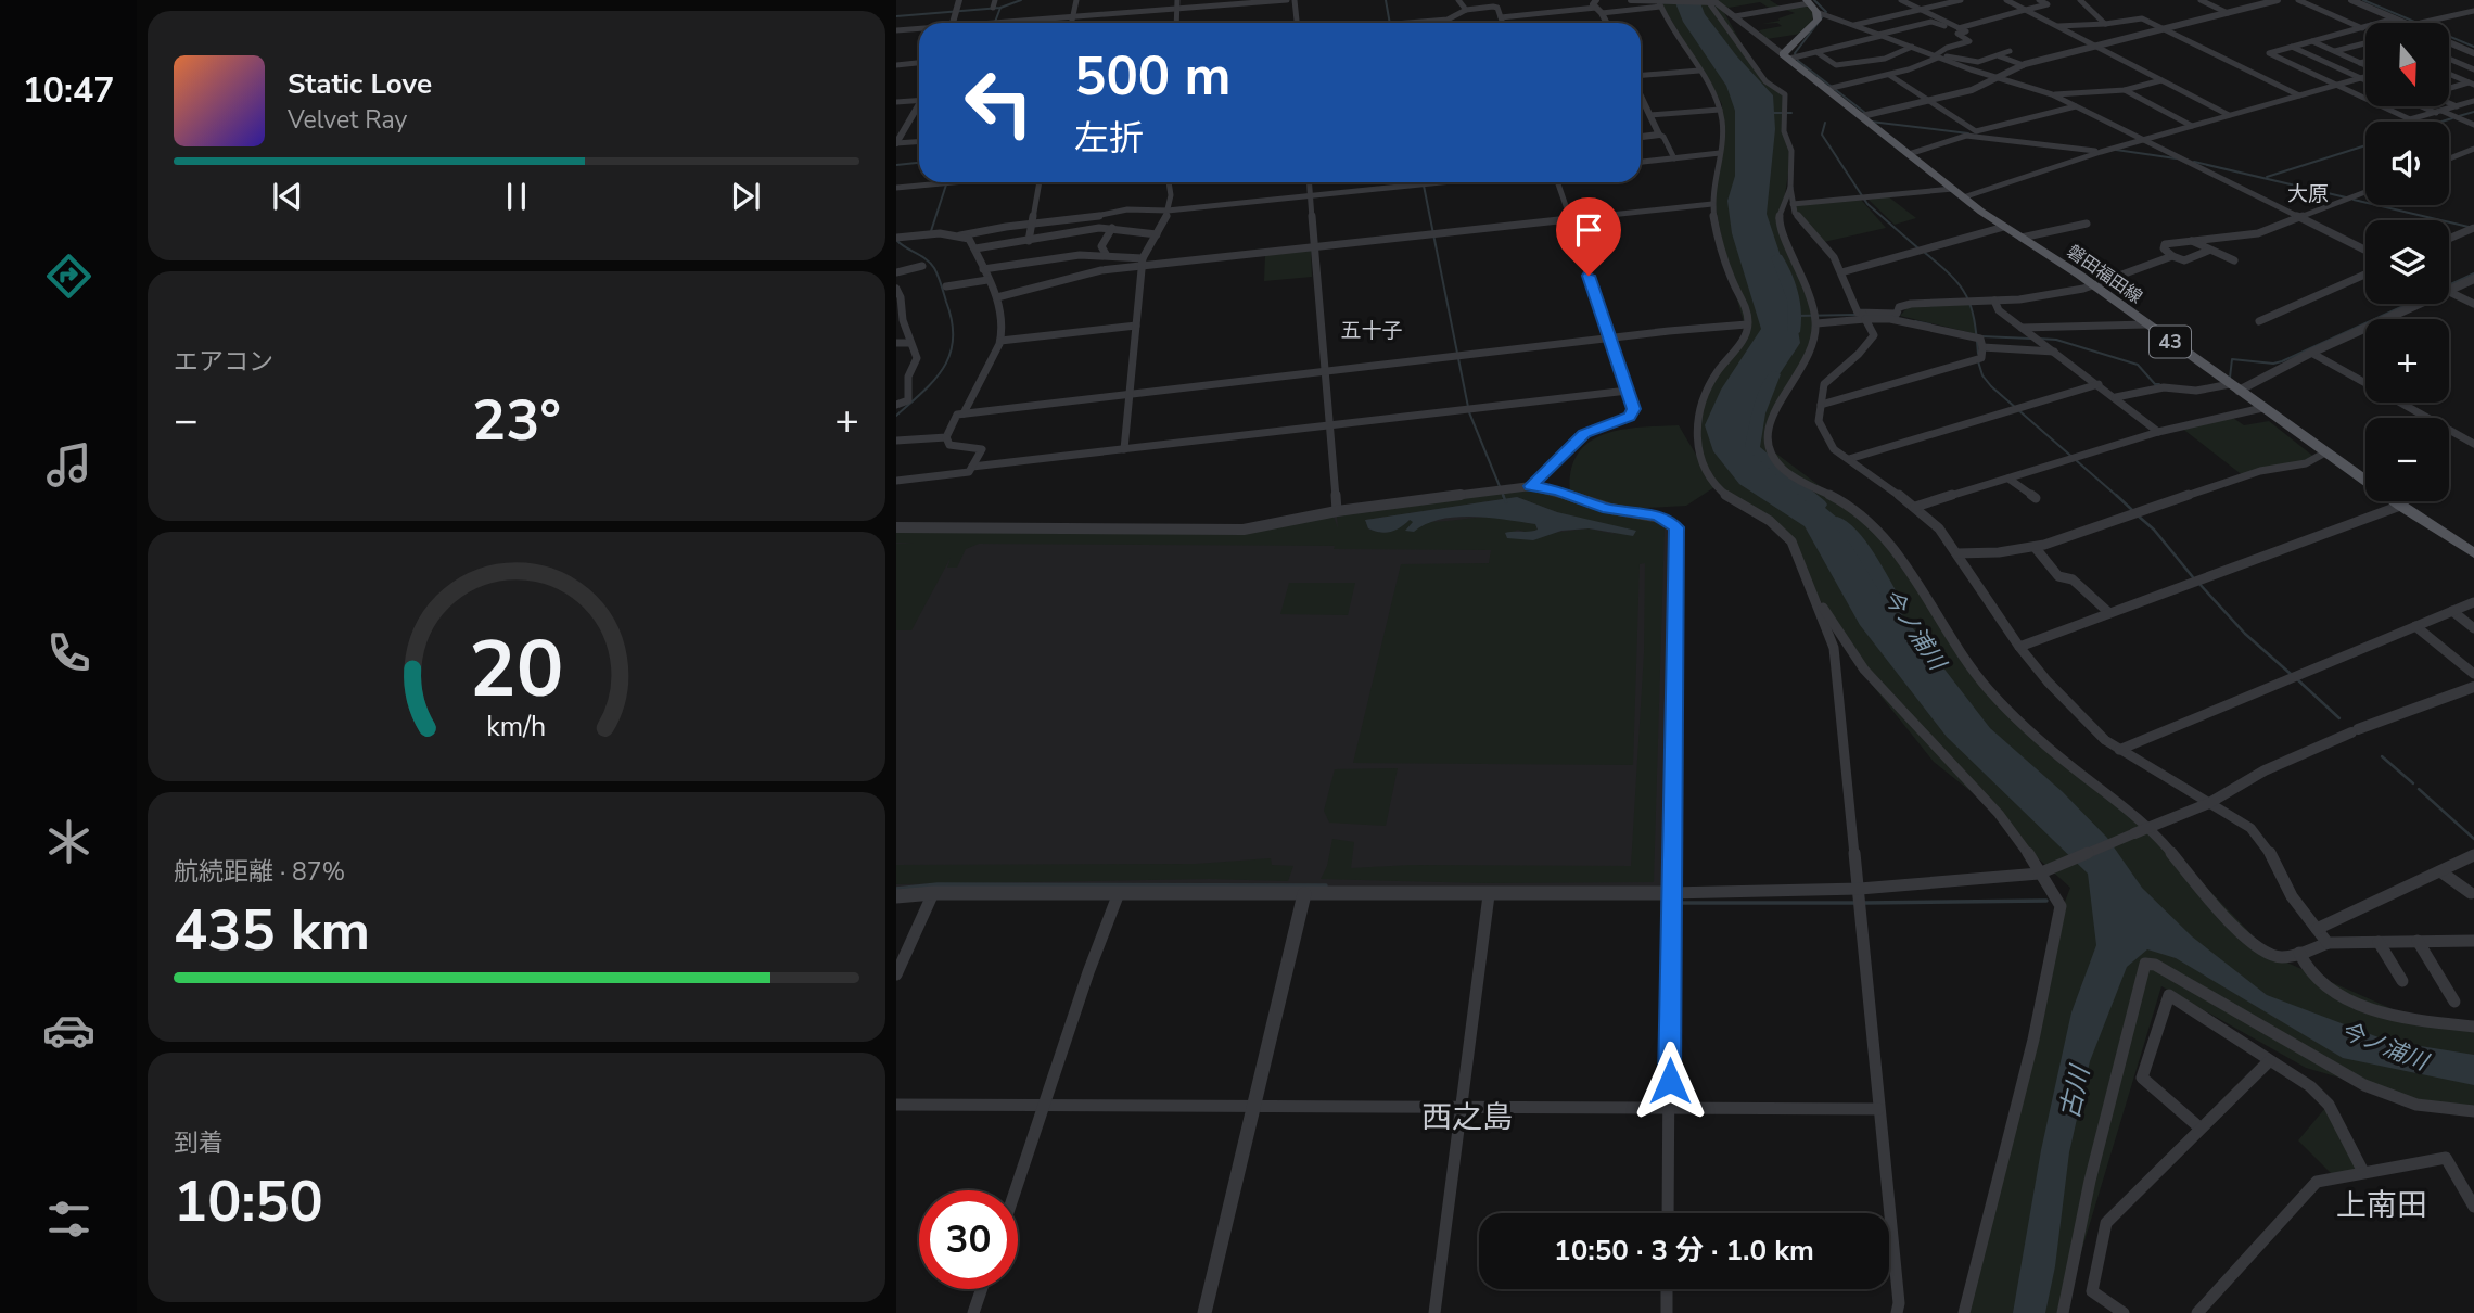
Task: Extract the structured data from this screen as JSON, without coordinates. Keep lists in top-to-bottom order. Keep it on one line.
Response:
{"streets":{"main road":["磐田福田線","43"]},"districts":["大原","五十子","西之島","上南田"],"water":["今ノ浦川","古川"],"north":"bottom","page":{"tabs":"10:47","map_buttons":["+","−"],"turn":["500 m","左折"],"song":["Static Love","Velvet Ray"],"tile":["エアコン",["航続距離 · 87%","435 km"],["到着","10:50"]],"heat":["−","23°","+"],"limit":"30","trip":"10:50 · 3 分 · 1.0 km","gauge":["20","km/h"]}}
